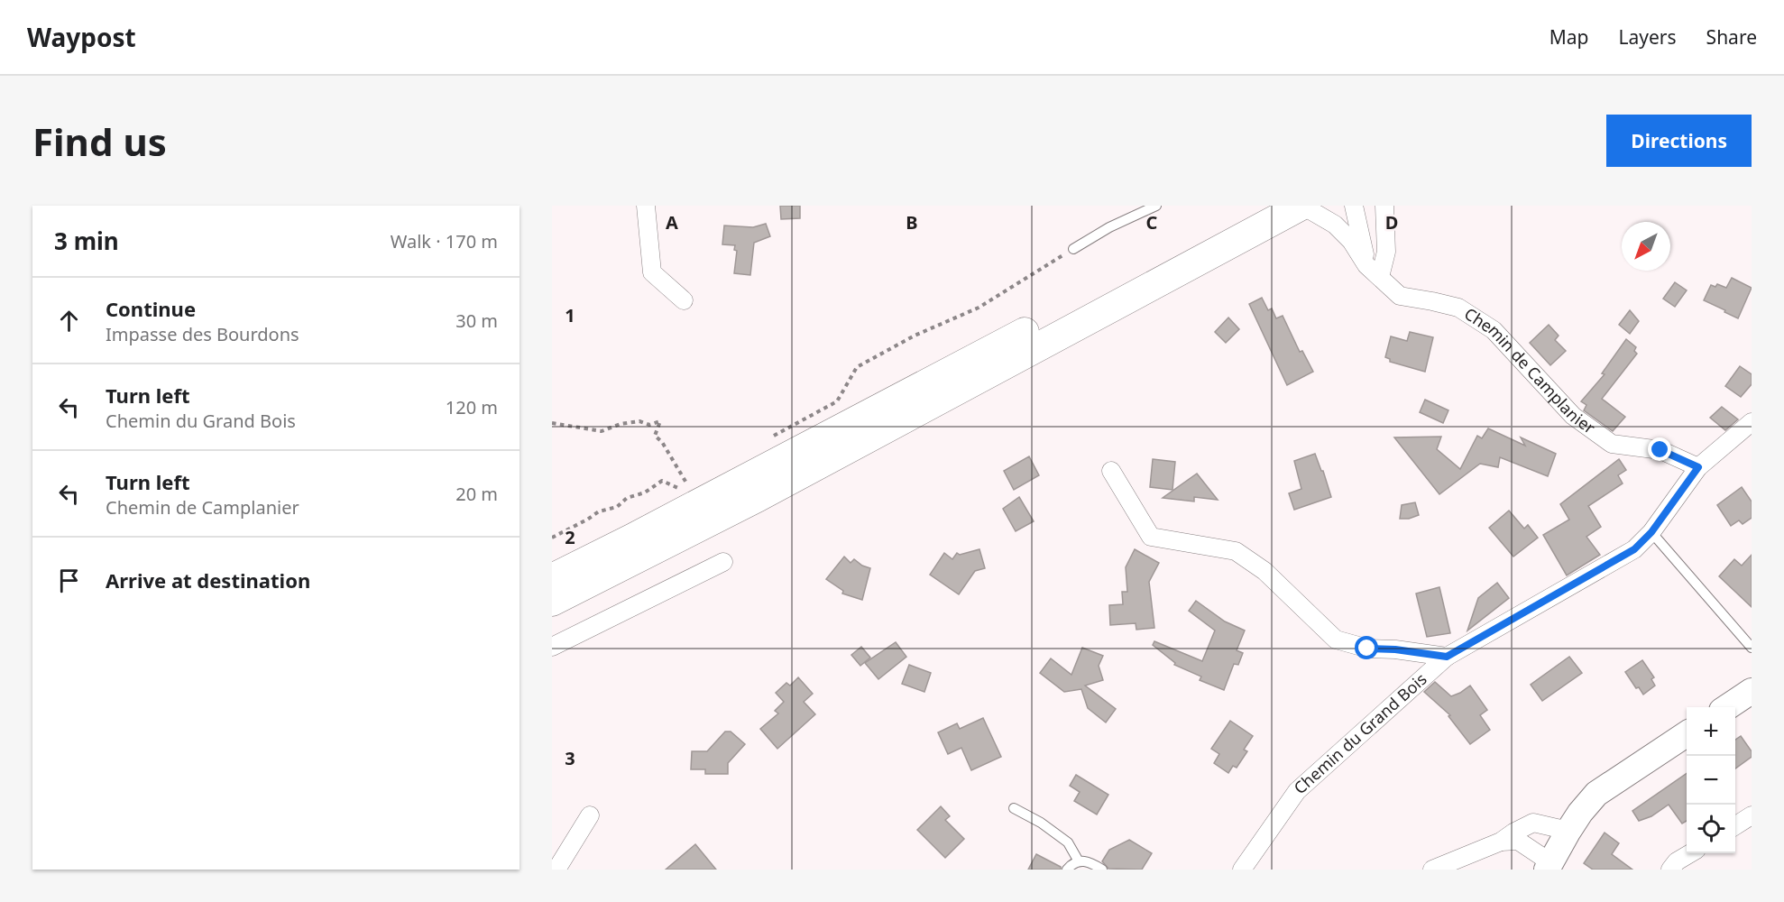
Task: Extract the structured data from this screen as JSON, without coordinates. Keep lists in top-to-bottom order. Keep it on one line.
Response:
{"streets":{"street":["Chemin de Camplanier","Chemin du Grand Bois"]},"crossings":[["Chemin de Camplanier","Chemin du Grand Bois"]],"north":"bottom left","page":{"header":"Waypost","nav":["Map","Layers","Share"],"buttons":"Directions","title":"Find us","heading":["3 min","Walk · 170 m"],"list":[["Continue","Impasse des Bourdons","30 m"],["Turn left","Chemin du Grand Bois","120 m"],["Turn left","Chemin de Camplanier","20 m"],"Arrive at destination"],"map_buttons":["+","−"]},"grid":{"columns":["A","B","C","D"],"rows":["1","2","3"]}}
